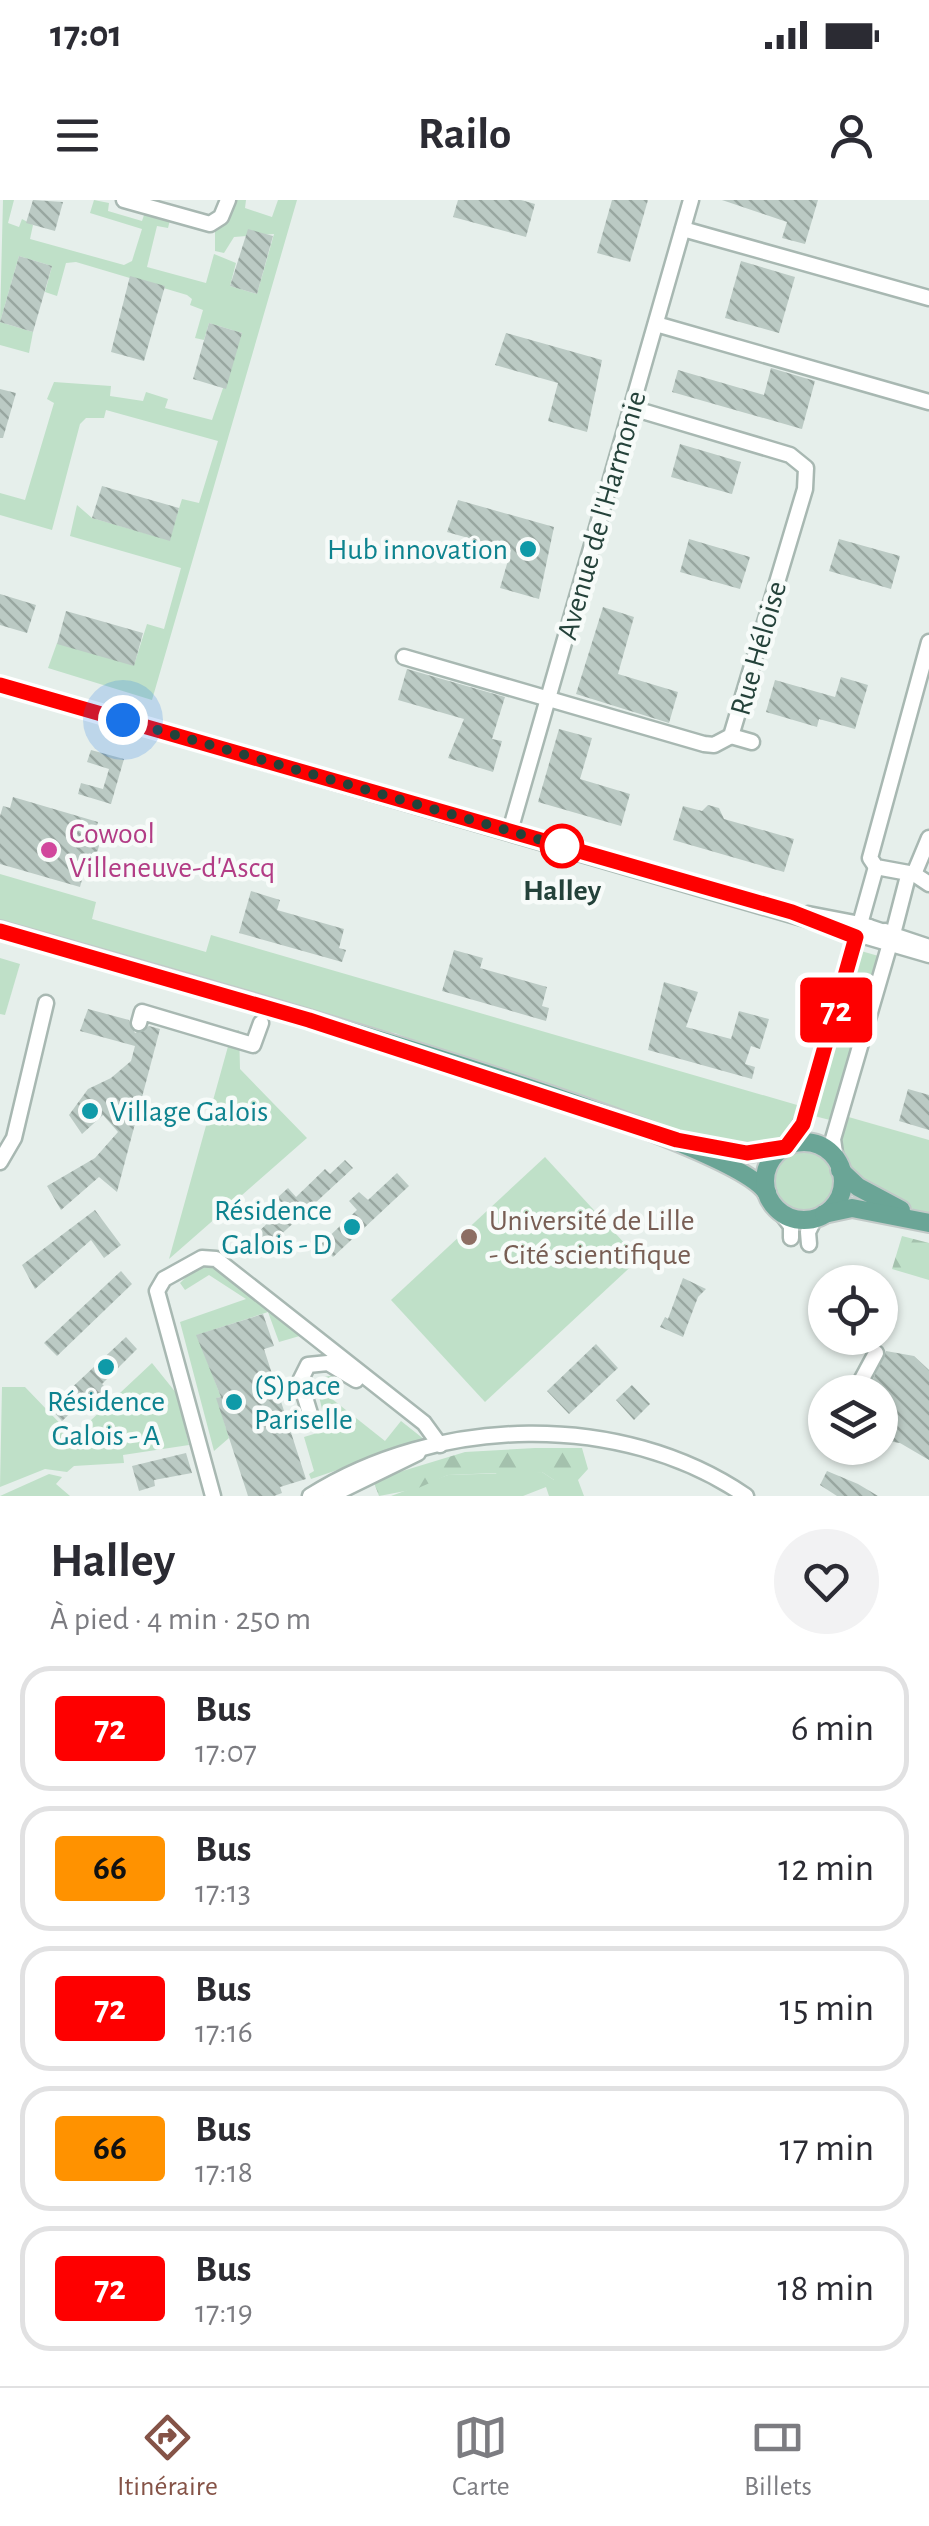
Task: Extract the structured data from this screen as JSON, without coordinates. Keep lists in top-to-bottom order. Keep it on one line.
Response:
{"streets":{"street":["Avenue de l'Harmonie","Rue Héloise"]},"crossings":[["Avenue de l'Harmonie","Rue Héloise"]],"places":["Hub innovation","Halley","Cowool Villeneuve-d'Ascq","Village Galois","Résidence Galois - D","Université de Lille ‐ Cité scientifique","Résidence Galois - A","(S)pace Pariselle"],"lines":["bus line 72"],"page":{"status":"17:01","header":"Railo","on_map":"72","heading":["Halley","À pied · 4 min · 250 m"],"list":[{"mark":"72","name":"Bus","note":"17:07","value":"6 min"},{"mark":"66","name":"Bus","note":"17:13","value":"12 min"},{"mark":"72","name":"Bus","note":"17:16","value":"15 min"},{"mark":"66","name":"Bus","note":"17:18","value":"17 min"},{"mark":"72","name":"Bus","note":"17:19","value":"18 min"}],"tabs":["Itinéraire","Carte","Billets"]}}
